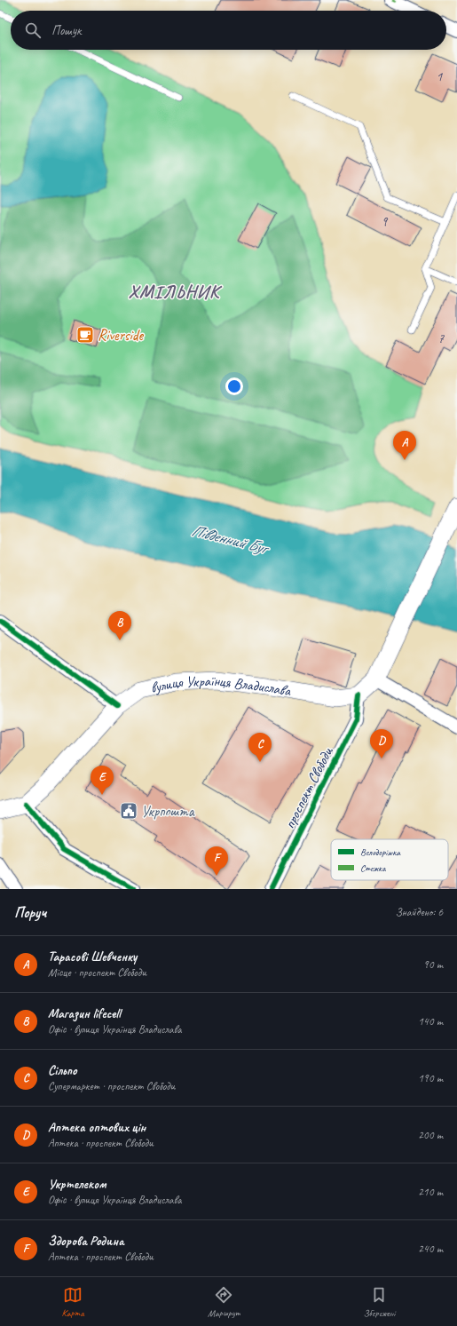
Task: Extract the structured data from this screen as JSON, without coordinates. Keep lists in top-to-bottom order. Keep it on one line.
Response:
{"streets":{"main road":["вулиця Українця Владислава"],"street":["проспект Свободи"]},"crossings":[["вулиця Українця Владислава","проспект Свободи"]],"districts":["ХМІЛЬНИК"],"water":["Південний Буг"],"places":{"cafe":["Riverside"],"public building":["Укрпошта"]},"house_numbers":["1","9","7"],"legend":["Велодоріжка","Стежка"],"page":{"search":"Пошук","pins":["A","B","D","C","E","F"],"heading":["Поруч","Знайдено: 6"],"list":[{"mark":"A","name":"Тарасові Шевченку","note":"Місце · проспект Свободи","value":"90 m"},{"mark":"B","name":"Магазин lifecell","note":"Офіс · вулиця Українця Владислава","value":"140 m"},{"mark":"C","name":"Сільпо","note":"Супермаркет · проспект Свободи","value":"190 m"},{"mark":"D","name":"Аптека оптових цін","note":"Аптека · проспект Свободи","value":"200 m"},{"mark":"E","name":"Укртелеком","note":"Офіс · вулиця Українця Владислава","value":"210 m"},{"mark":"F","name":"Здорова Родина","note":"Аптека · проспект Свободи","value":"240 m"}],"nav":["Карта","Маршрут","Збережені"]}}
